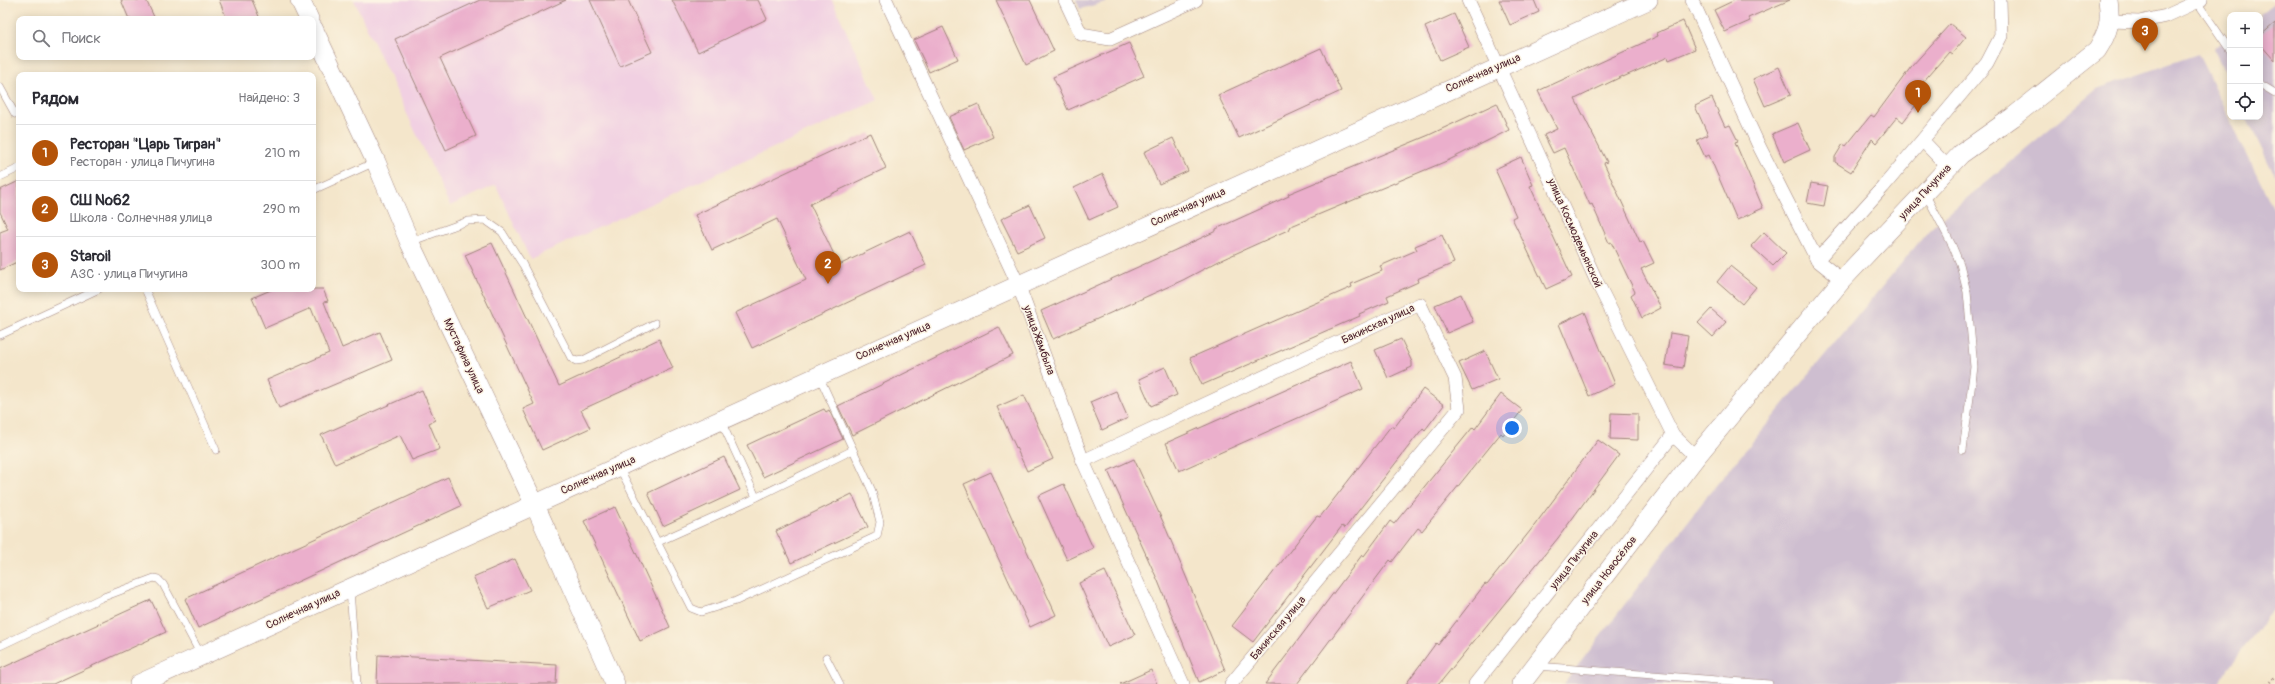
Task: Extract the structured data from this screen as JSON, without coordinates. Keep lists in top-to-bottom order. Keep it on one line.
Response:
{"streets":{"street":["Солнечная улица","улица Пичугина","улица Космодемьянской","Бакинская улица","улица Жамбыла","Мустафина улица","улица Новосёлов"]},"crossings":[["Солнечная улица","улица Космодемьянской"],["Солнечная улица","улица Жамбыла"],["Солнечная улица","Мустафина улица"],["улица Пичугина","улица Космодемьянской"],["улица Пичугина","улица Новосёлов"],["улица Космодемьянской","улица Новосёлов"],["Бакинская улица","улица Жамбыла"]],"page":{"map_buttons":["+","−"],"search":"Поиск","pins":["3","1","2"],"heading":["Рядом","Найдено: 3"],"list":[{"mark":"1","name":"Ресторан \"Царь Тигран\"","note":"Ресторан · улица Пичугина","value":"210 m"},{"mark":"2","name":"СШ №62","note":"Школа · Солнечная улица","value":"290 m"},{"mark":"3","name":"Staroil","note":"АЗС · улица Пичугина","value":"300 m"}]}}
